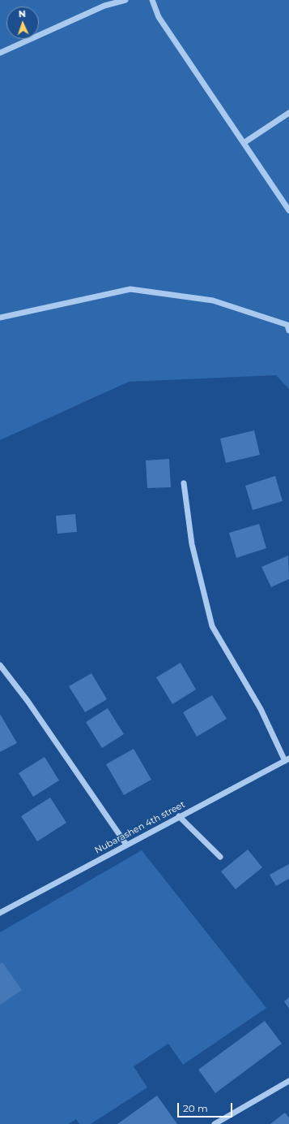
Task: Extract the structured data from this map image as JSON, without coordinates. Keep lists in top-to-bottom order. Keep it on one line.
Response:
{"streets":{"street":["Nubarashen 4th street"]},"scale_bar":"20 m","north":"top"}
